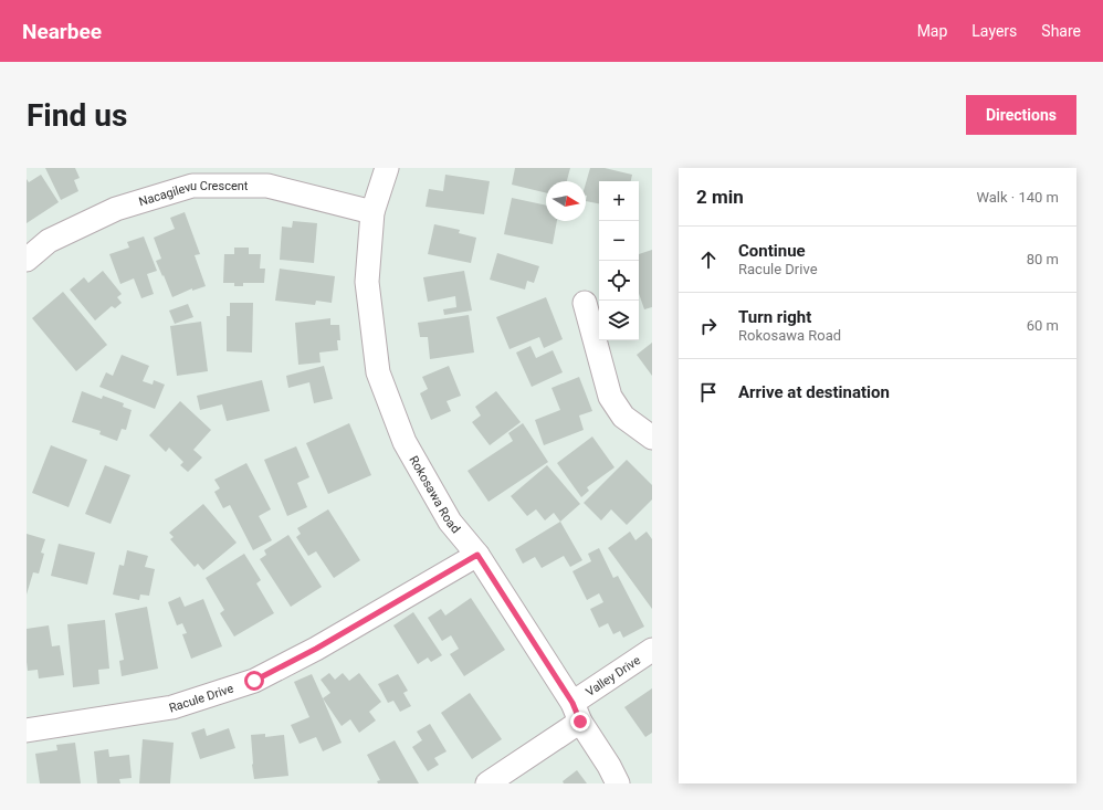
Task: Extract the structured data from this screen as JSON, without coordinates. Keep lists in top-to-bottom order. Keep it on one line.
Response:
{"streets":{"street":["Nacagilevu Crescent","Rokosawa Road","Valley Drive","Racule Drive"]},"crossings":[["Nacagilevu Crescent","Rokosawa Road"],["Rokosawa Road","Valley Drive"],["Rokosawa Road","Racule Drive"]],"north":"right","page":{"header":"Nearbee","nav":["Map","Layers","Share"],"buttons":"Directions","title":"Find us","heading":["2 min","Walk · 140 m"],"map_buttons":["+","−"],"list":[["Continue","Racule Drive","80 m"],["Turn right","Rokosawa Road","60 m"],"Arrive at destination"]}}
